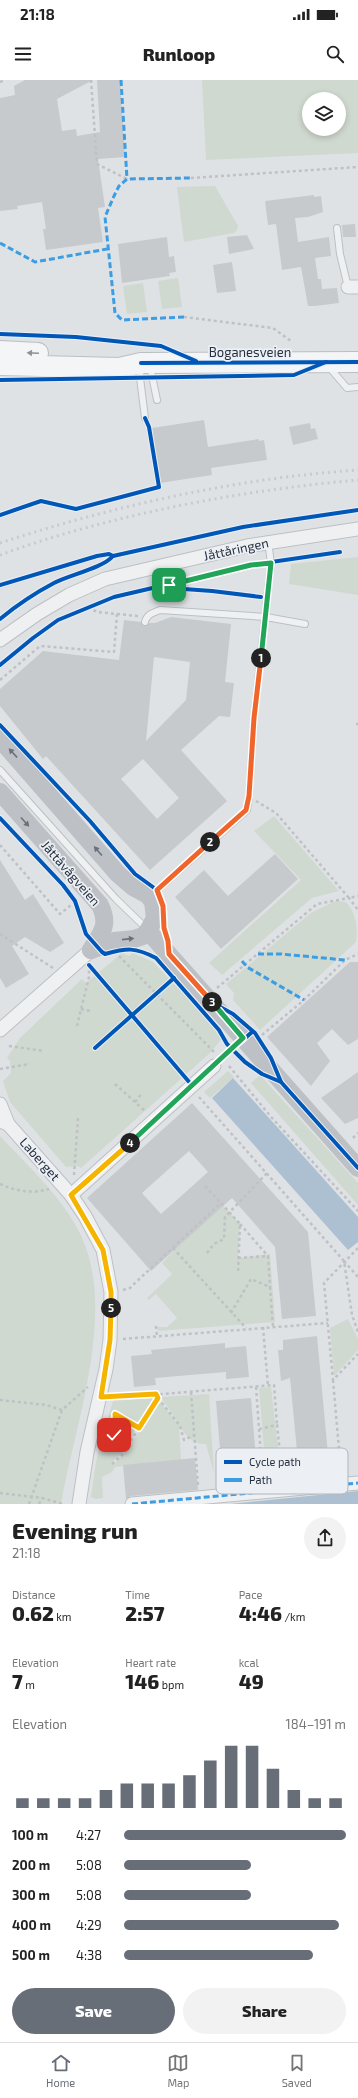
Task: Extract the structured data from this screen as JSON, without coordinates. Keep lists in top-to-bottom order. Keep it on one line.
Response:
{"streets":{"main road":["Boganesveien"],"street":["Jåttåringen","Jåttåvågveien","Laberget"]},"legend":["Cycle path","Path"],"page":{"status":"21:18","header":"Runloop","pins":["1","2","3","4","5"],"heading":["Evening run","21:18"],"stats":[["Distance","0.62 km"],["Time","2:57"],["Pace","4:46 /km"],["Elevation","7 m"],["Heart rate","146 bpm"],["kcal","49"]],"chart":["Elevation","184–191 m"],"list":[{"name":"100 m","note":"4:27"},{"name":"200 m","note":"5:08"},{"name":"300 m","note":"5:08"},{"name":"400 m","note":"4:29"},{"name":"500 m","note":"4:38"}],"buttons":["Save","Share"],"tabs":["Home","Map","Saved"]}}
